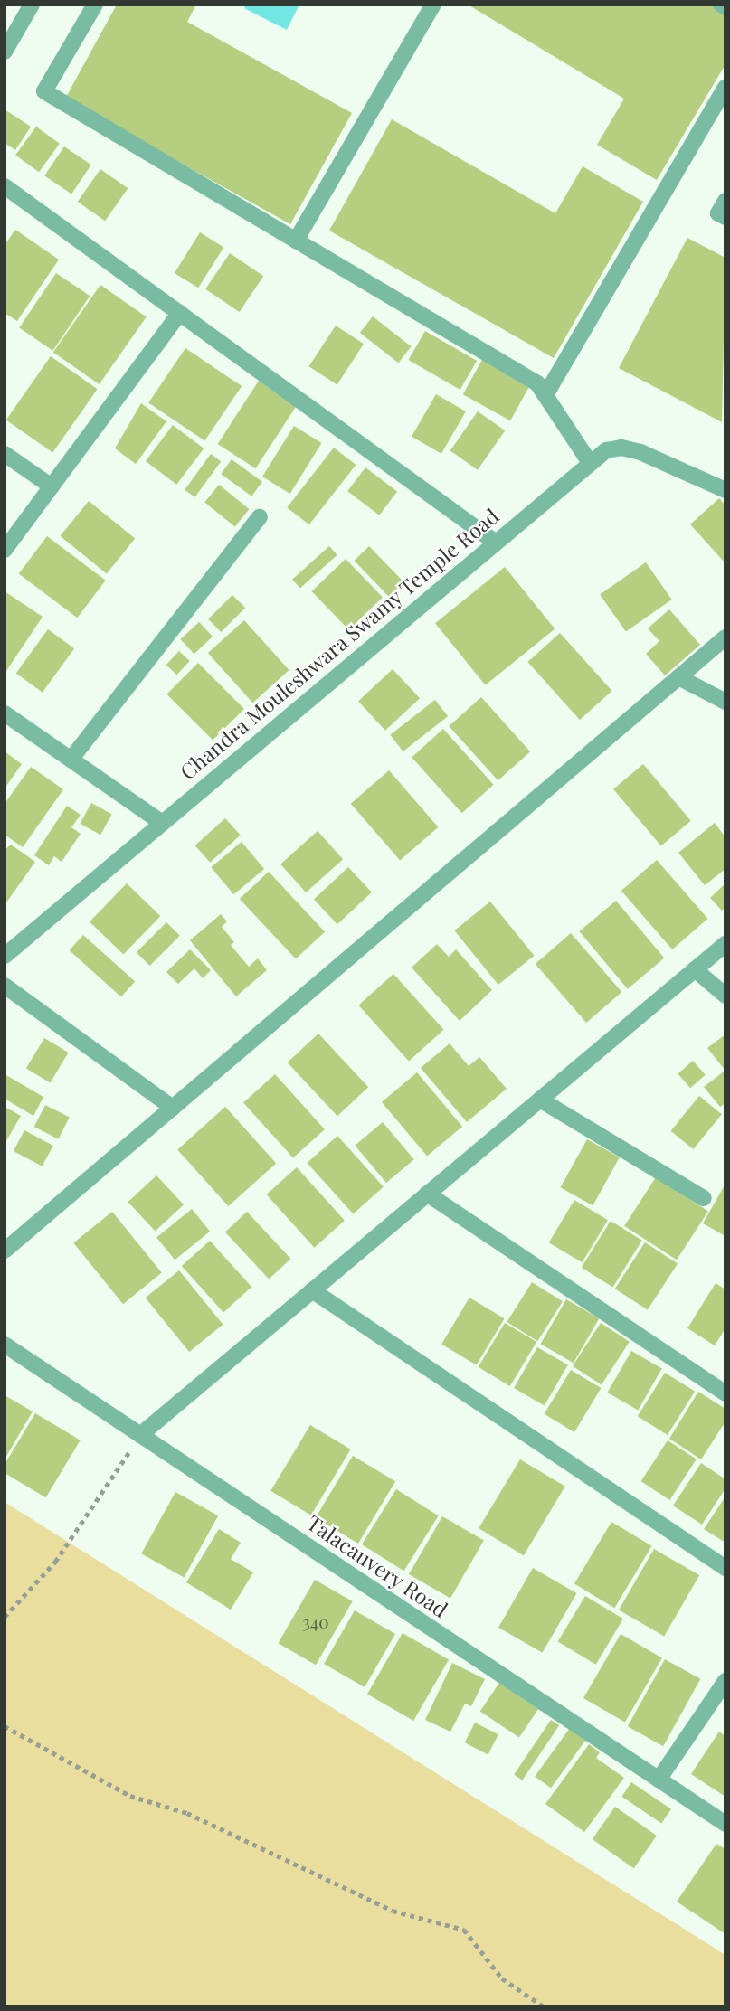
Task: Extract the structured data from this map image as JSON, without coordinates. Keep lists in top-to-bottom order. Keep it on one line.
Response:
{"streets":{"street":["Chandra Mouleshwara Swamy Temple Road","Talacauvery Road"]},"house_numbers":["340"]}
